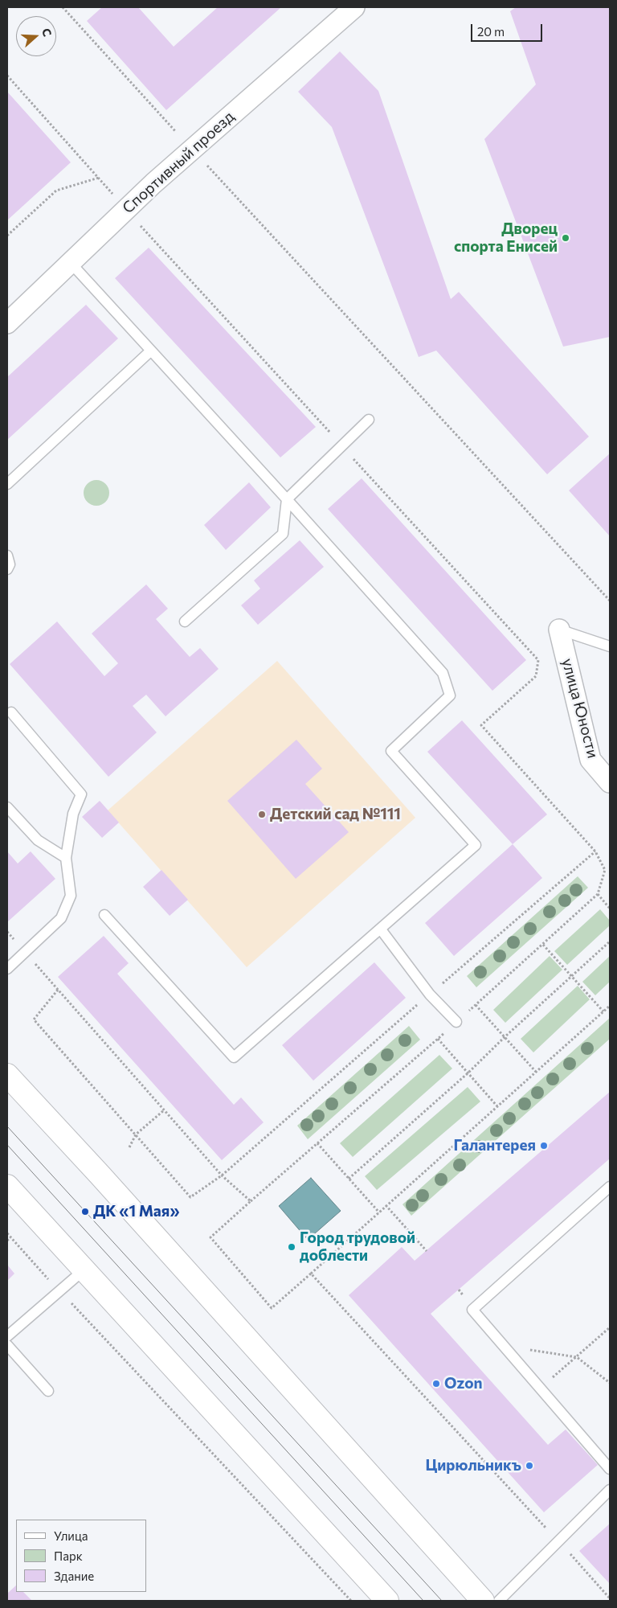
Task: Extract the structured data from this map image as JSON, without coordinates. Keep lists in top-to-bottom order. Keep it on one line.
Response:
{"streets":{"street":["Спортивный проезд","улица Юности"]},"places":["Дворец спорта Енисей","Детский сад №111","Галантерея","ДК «1 Мая»","Город трудовой доблести","Ozon","Цирюльникъ"],"legend":["Улица","Парк","Здание"],"scale_bar":"20 m","north":"right"}
